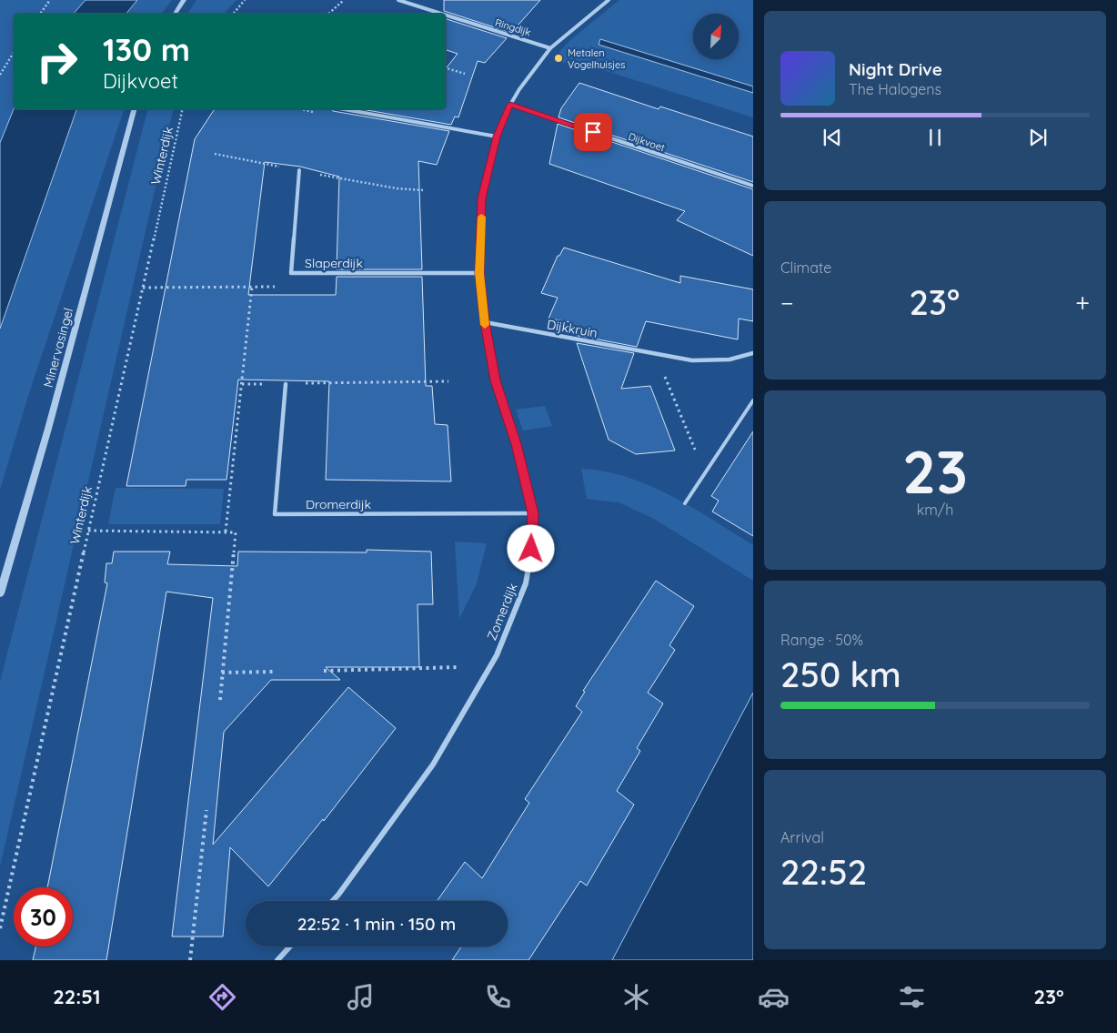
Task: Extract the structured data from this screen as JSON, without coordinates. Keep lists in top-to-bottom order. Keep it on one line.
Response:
{"streets":{"street":["Ringdijk","Dijkvoet","Slaperdijk","Dijkkruin","Minervasingel","Dromerdijk","Zomerdijk"],"path":["Winterdijk"]},"crossings":[["Ringdijk","Zomerdijk"],["Dijkvoet","Zomerdijk"],["Slaperdijk","Zomerdijk"],["Dijkkruin","Zomerdijk"],["Dromerdijk","Zomerdijk"]],"places":["Metalen Vogelhuisjes"],"north":"top right","page":{"turn":["130 m","Dijkvoet"],"song":["Night Drive","The Halogens"],"tile":["Climate",["23","km/h"],["Range · 50%","250 km"],["Arrival","22:52"]],"heat":["−","23°","+"],"limit":"30","trip":"22:52 · 1 min · 150 m","tabs":["22:51","23°"]}}
